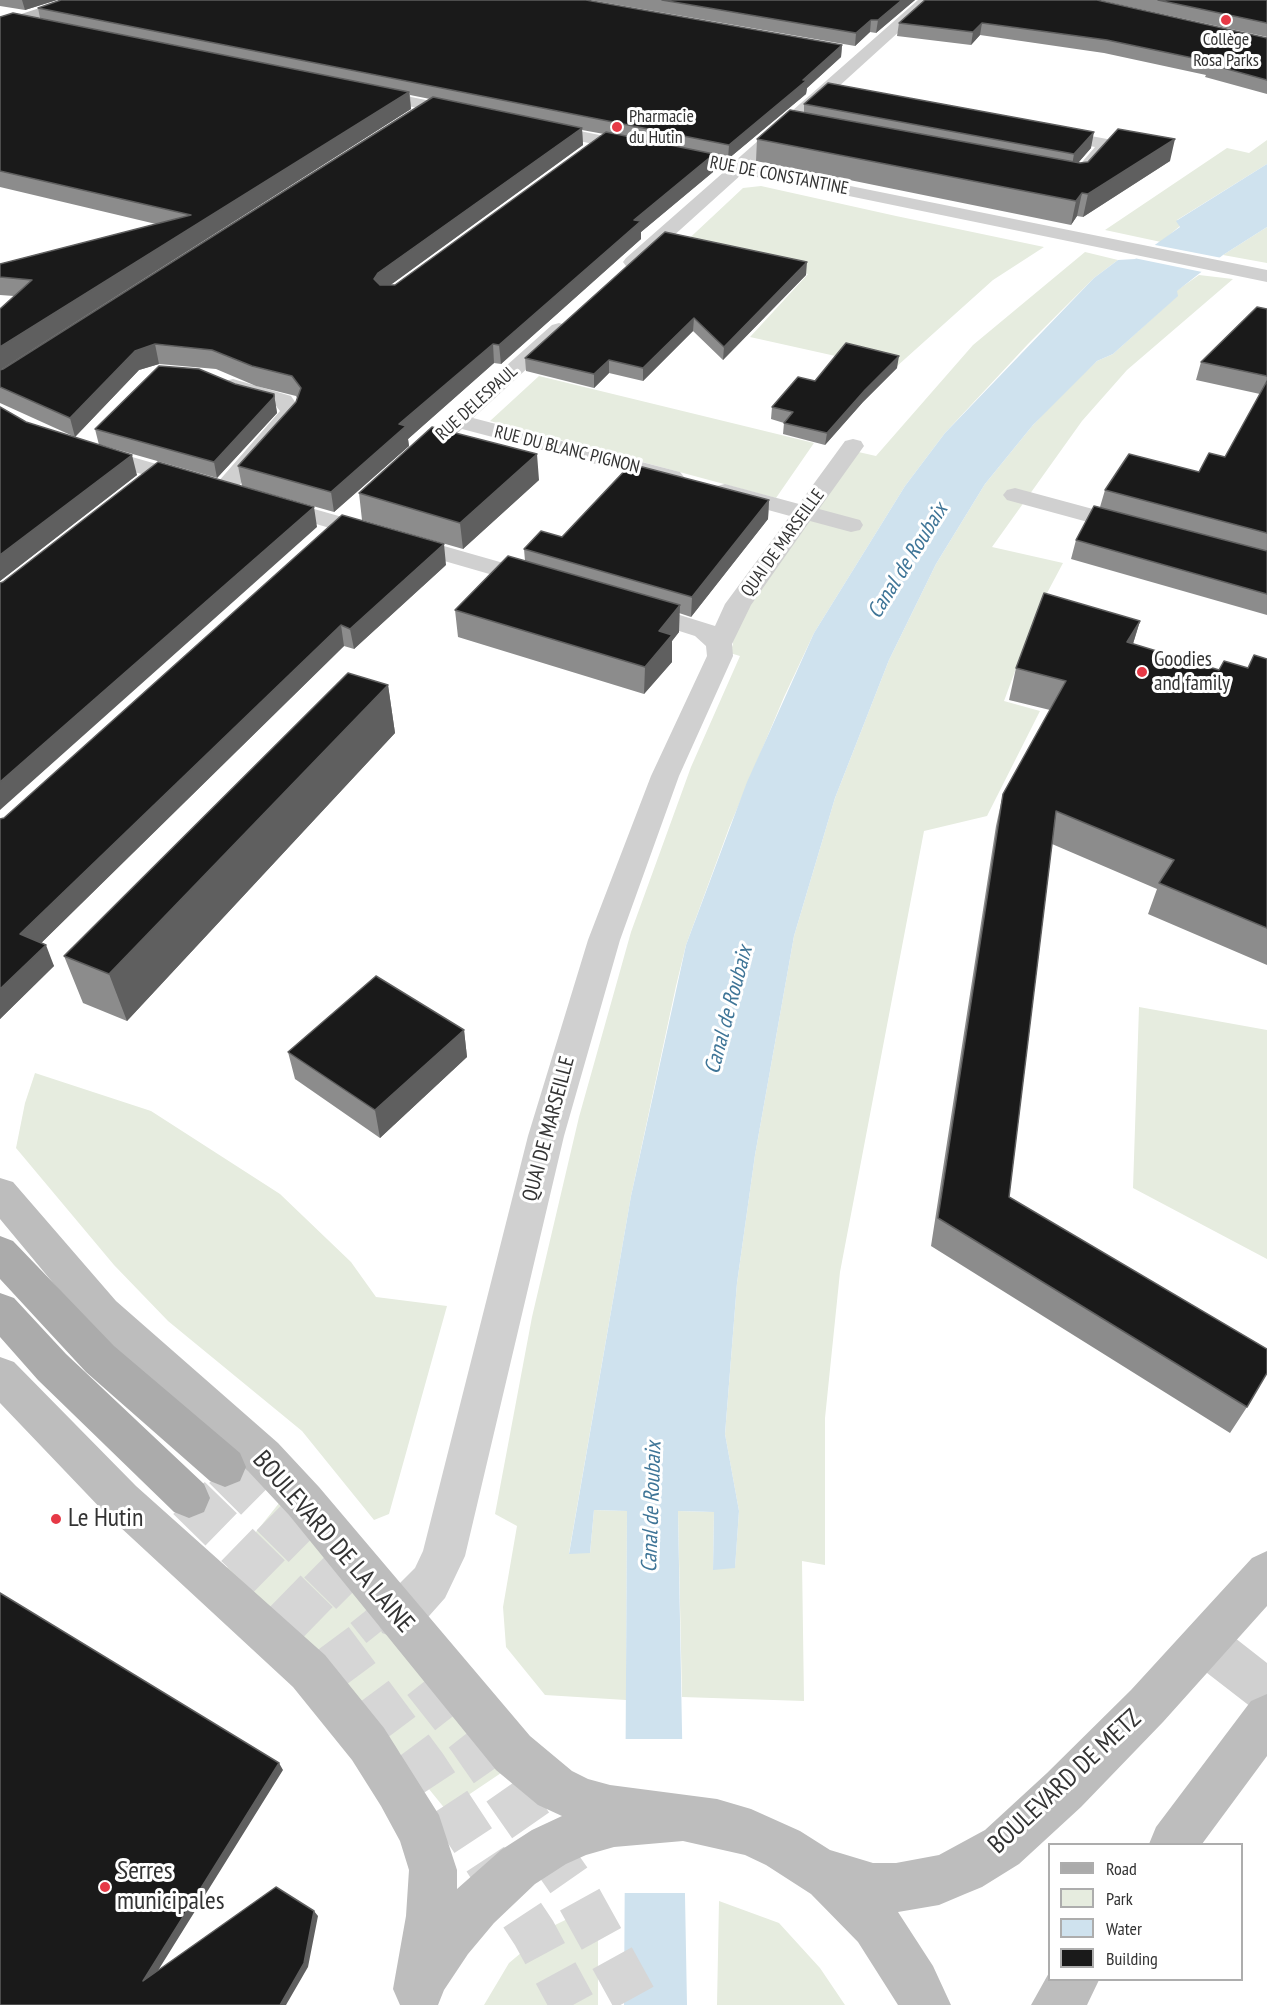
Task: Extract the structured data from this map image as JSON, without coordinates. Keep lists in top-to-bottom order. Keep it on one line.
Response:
{"streets":{"main road":["BOULEVARD DE LA LAINE","BOULEVARD DE METZ"],"street":["RUE DE CONSTANTINE","RUE DELESPAUL","RUE DU BLANC PIGNON","QUAI DE MARSEILLE"]},"crossings":[["RUE DELESPAUL","RUE DU BLANC PIGNON"],["RUE DU BLANC PIGNON","QUAI DE MARSEILLE"],["QUAI DE MARSEILLE","BOULEVARD DE LA LAINE"]],"water":["Canal de Roubaix"],"places":["Collège Rosa Parks","Pharmacie du Hutin","Goodies and family","Le Hutin","Serres municipales"],"legend":["Road","Park","Water","Building"]}
